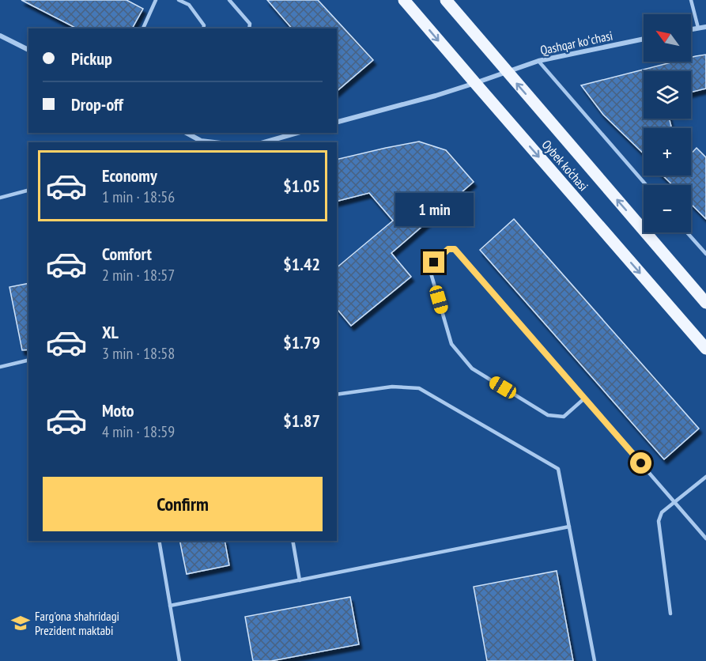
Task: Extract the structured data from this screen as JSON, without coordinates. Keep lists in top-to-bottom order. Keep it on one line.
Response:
{"streets":{"main road":["Oybek ko‘chasi"],"street":["Qashqar koʻchasi"]},"crossings":[["Qashqar koʻchasi","Oybek ko‘chasi"]],"places":{"school or university":["Farg'ona shahridagi Prezident maktabi"]},"north":"top left","page":{"map_buttons":["+","−"],"banner":["Pickup","Drop-off"],"list":[{"name":"Economy","note":"1 min · 18:56","value":"$1.05"},{"name":"Comfort","note":"2 min · 18:57","value":"$1.42"},{"name":"XL","note":"3 min · 18:58","value":"$1.79"},{"name":"Moto","note":"4 min · 18:59","value":"$1.87"}],"bubble":"1 min","buttons":"Confirm"}}
